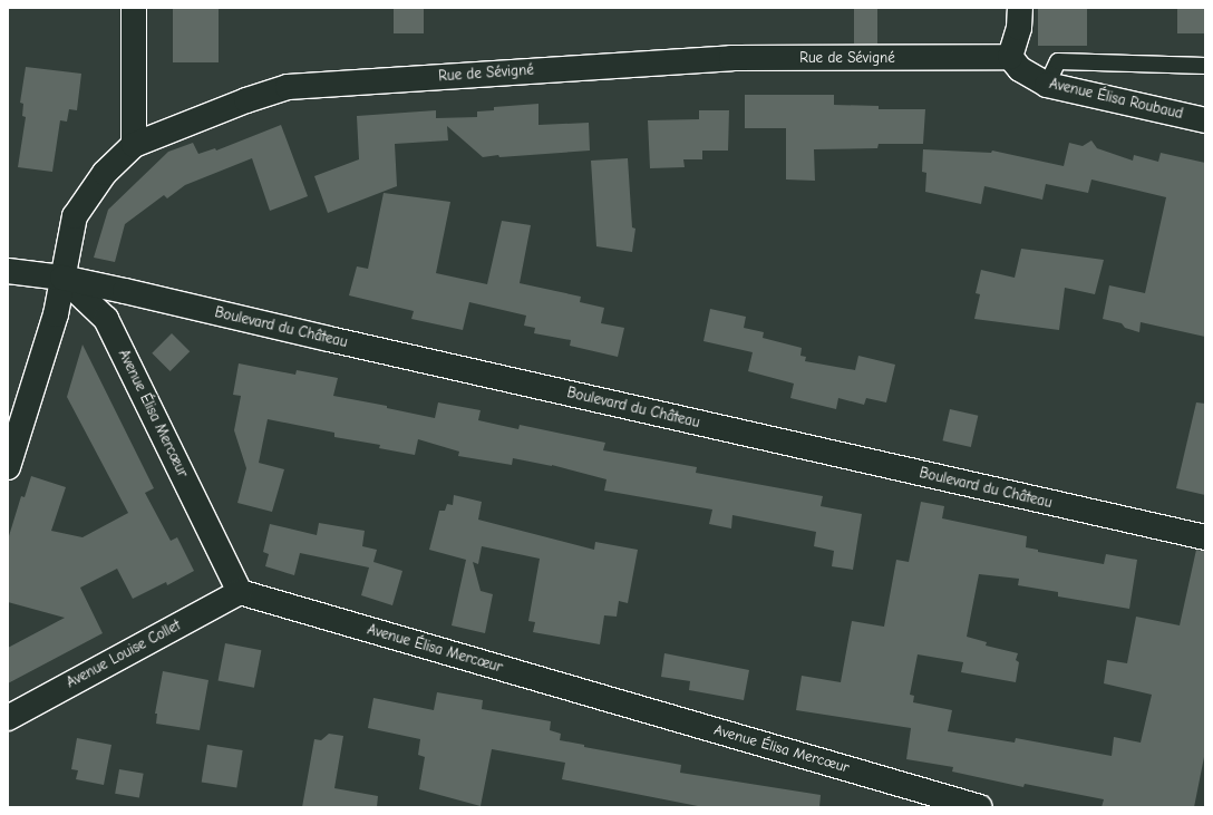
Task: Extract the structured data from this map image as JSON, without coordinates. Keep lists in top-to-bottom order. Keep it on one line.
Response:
{"streets":{"street":["Rue de Sévigné","Avenue Élisa Roubaud","Boulevard du Château","Avenue Élisa Mercœur","Avenue Louise Collet"]},"crossings":[["Rue de Sévigné","Avenue Élisa Roubaud"],["Rue de Sévigné","Boulevard du Château"],["Rue de Sévigné","Avenue Élisa Mercœur"],["Boulevard du Château","Avenue Élisa Mercœur"],["Avenue Élisa Mercœur","Avenue Louise Collet"]]}
